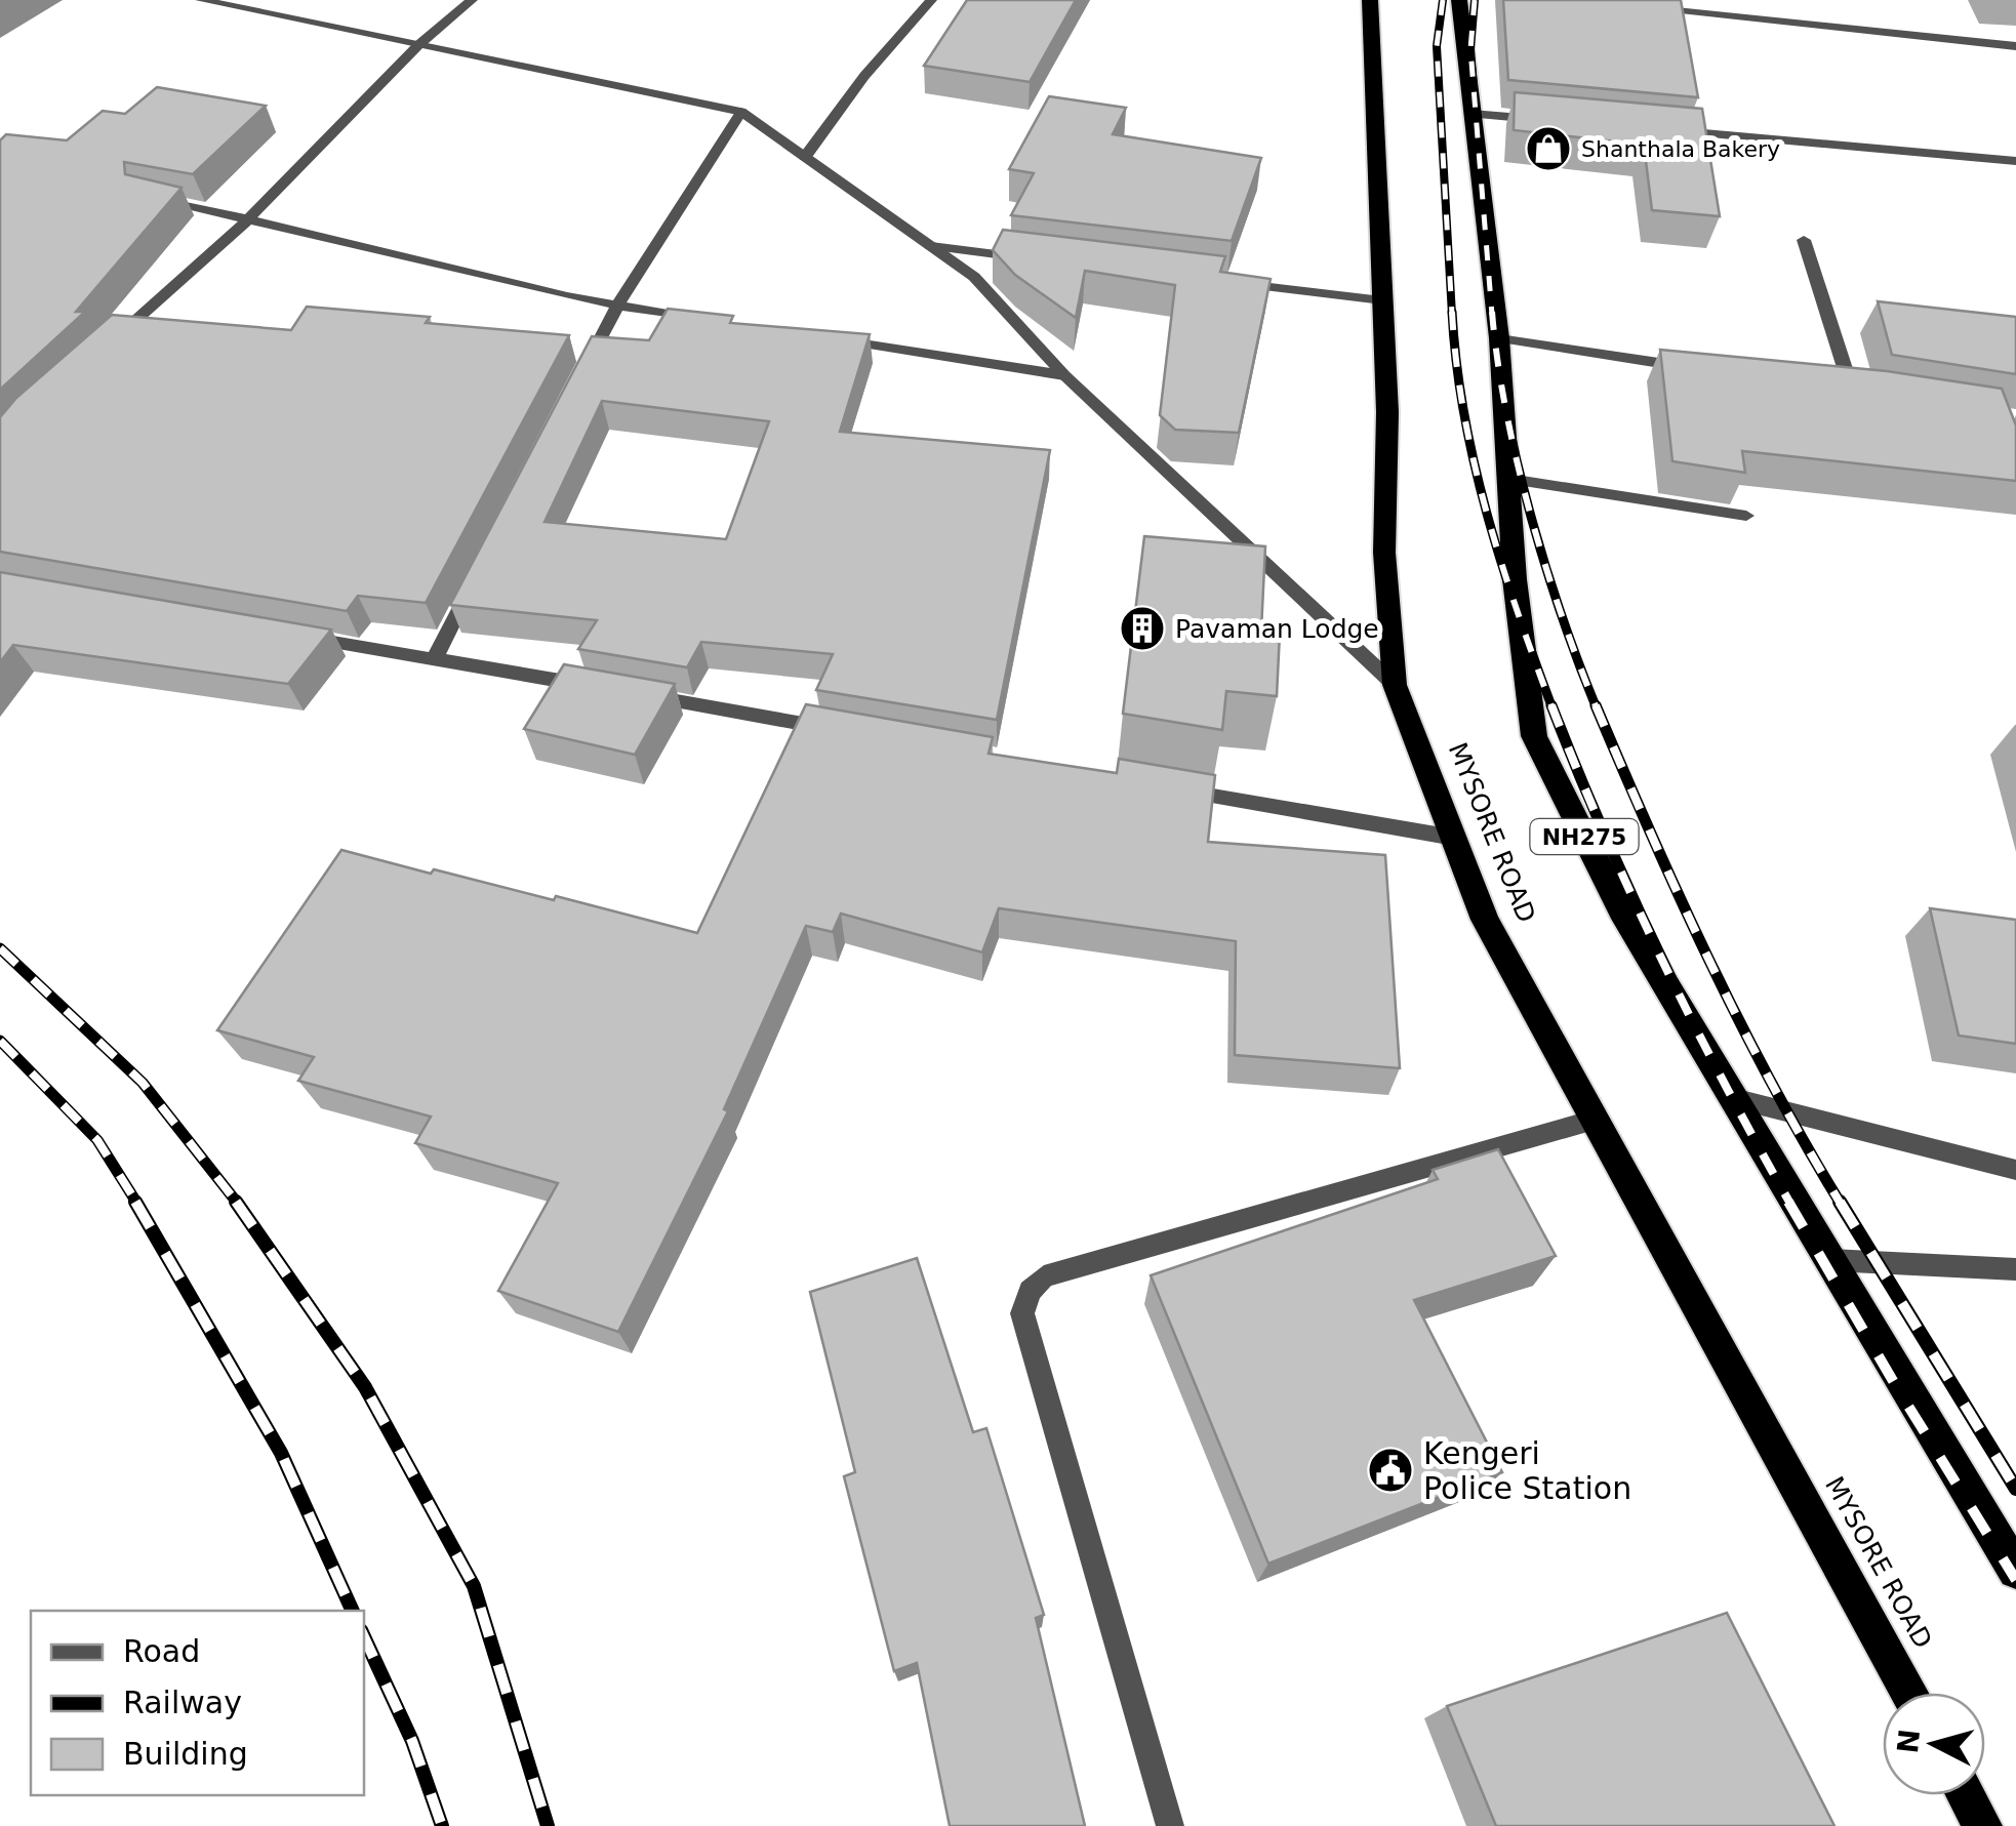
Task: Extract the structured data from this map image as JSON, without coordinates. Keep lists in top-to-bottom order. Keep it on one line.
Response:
{"streets":{"highway":["MYSORE ROAD","NH275"]},"places":{"shop":["Shanthala Bakery"],"building":["Pavaman Lodge"],"public building":["Kengeri Police Station"]},"legend":["Road","Railway","Building"],"north":"left"}
